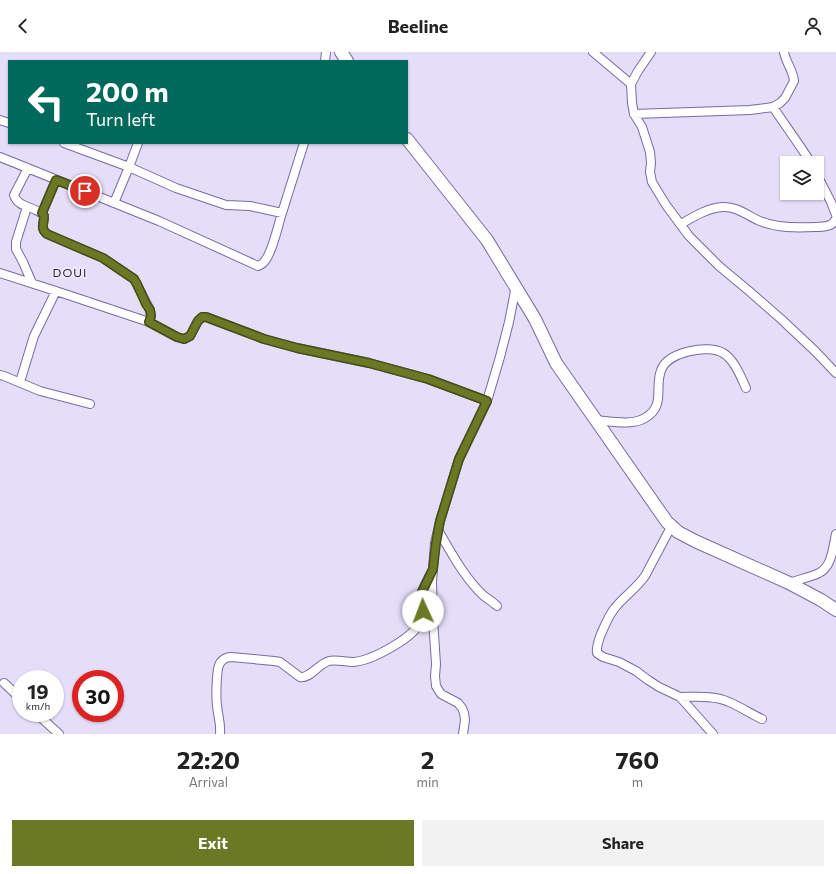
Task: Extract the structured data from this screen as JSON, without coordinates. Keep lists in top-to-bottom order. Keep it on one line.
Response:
{"districts":["DOUI"],"page":{"header":"Beeline","turn":["200 m","Turn left"],"speed":"19 km/h","limit":"30","eta":["22:20","Arrival","2","min","760","m"],"buttons":["Exit","Share"]}}
